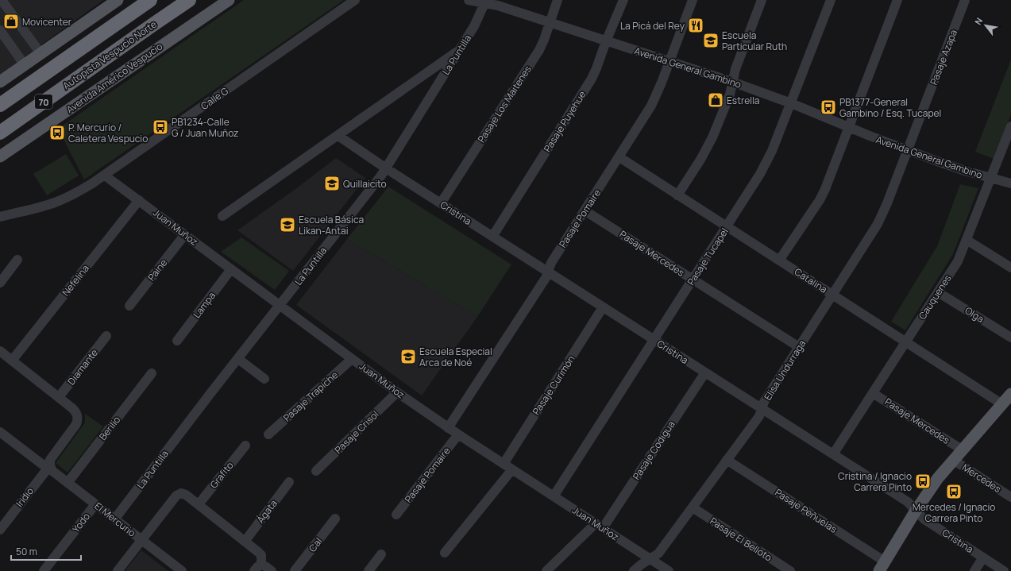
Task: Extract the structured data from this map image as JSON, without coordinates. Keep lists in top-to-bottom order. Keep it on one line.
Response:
{"streets":{"highway":["Autopista Vespucio Norte","70"],"main road":["Avenida Américo Vespucio"],"street":["La Puntilla","Pasaje Azapa","Avenida General Gambino","Calle G","Pasaje Los Maitenes","Pasaje Puyehue","Cristina","Pasaje Pomaire","Juan Muñoz","Pasaje Mercedes","Pasaje Tucapel","Paine","Nefelina","Catalina","Cauquenes","Lampa","Olga","Diamante","Elisa Undurraga","Pasaje Curimón","Pasaje Trapiche","Berilio","Pasaje Crisol","Pasaje Codigua","Grafito","Mercedes","Iridio","Pasaje Peñuelas","Ágata","El Mercurio","Yodo","Pasaje El Belloto","Cal"]},"crossings":[["La Puntilla","Avenida General Gambino"],["La Puntilla","Cristina"],["La Puntilla","Juan Muñoz"],["La Puntilla","El Mercurio"],["Pasaje Azapa","Avenida General Gambino"],["Pasaje Azapa","Elisa Undurraga"],["Avenida General Gambino","Pasaje Los Maitenes"],["Avenida General Gambino","Pasaje Puyehue"],["Avenida General Gambino","Pasaje Pomaire"],["Avenida General Gambino","Pasaje Tucapel"],["Avenida General Gambino","Cauquenes"],["Avenida General Gambino","Elisa Undurraga"],["Calle G","Juan Muñoz"],["Pasaje Los Maitenes","Cristina"],["Pasaje Puyehue","Cristina"],["Cristina","Pasaje Pomaire"],["Cristina","Pasaje Tucapel"],["Cristina","Cauquenes"],["Cristina","Elisa Undurraga"],["Cristina","Pasaje Curimón"],["Cristina","Pasaje Codigua"],["Pasaje Pomaire","Juan Muñoz"],["Pasaje Pomaire","Pasaje Mercedes"],["Pasaje Pomaire","Catalina"],["Juan Muñoz","Pasaje Tucapel"],["Juan Muñoz","Paine"],["Juan Muñoz","Nefelina"],["Juan Muñoz","Lampa"],["Juan Muñoz","Elisa Undurraga"],["Juan Muñoz","Pasaje Curimón"],["Juan Muñoz","Pasaje Trapiche"],["Juan Muñoz","Pasaje Crisol"],["Juan Muñoz","Pasaje Codigua"],["Pasaje Mercedes","Pasaje Tucapel"],["Pasaje Mercedes","Cauquenes"],["Pasaje Mercedes","Elisa Undurraga"],["Pasaje Tucapel","Catalina"],["Catalina","Cauquenes"],["Catalina","Elisa Undurraga"],["Cauquenes","Olga"],["Elisa Undurraga","Pasaje Peñuelas"],["Elisa Undurraga","Pasaje El Belloto"],["Berilio","El Mercurio"],["Iridio","El Mercurio"],["El Mercurio","Yodo"]],"places":{"shop":["Movicenter","Estrella"],"restaurant":["La Picá del Rey"],"school or university":["Escuela Particular Ruth","Quillaicito","Escuela Básica Likan-Antai","Escuela Especial Arca de Noé"],"bus stop":["PB1377-General Gambino / Esq. Tucapel","PB1234-Calle G / Juan Muñoz","P. Mercurio / Caletera Vespucio","Cristina / Ignacio Carrera Pinto","Mercedes / Ignacio Carrera Pinto"]},"scale_bar":"50 m","north":"top left"}
